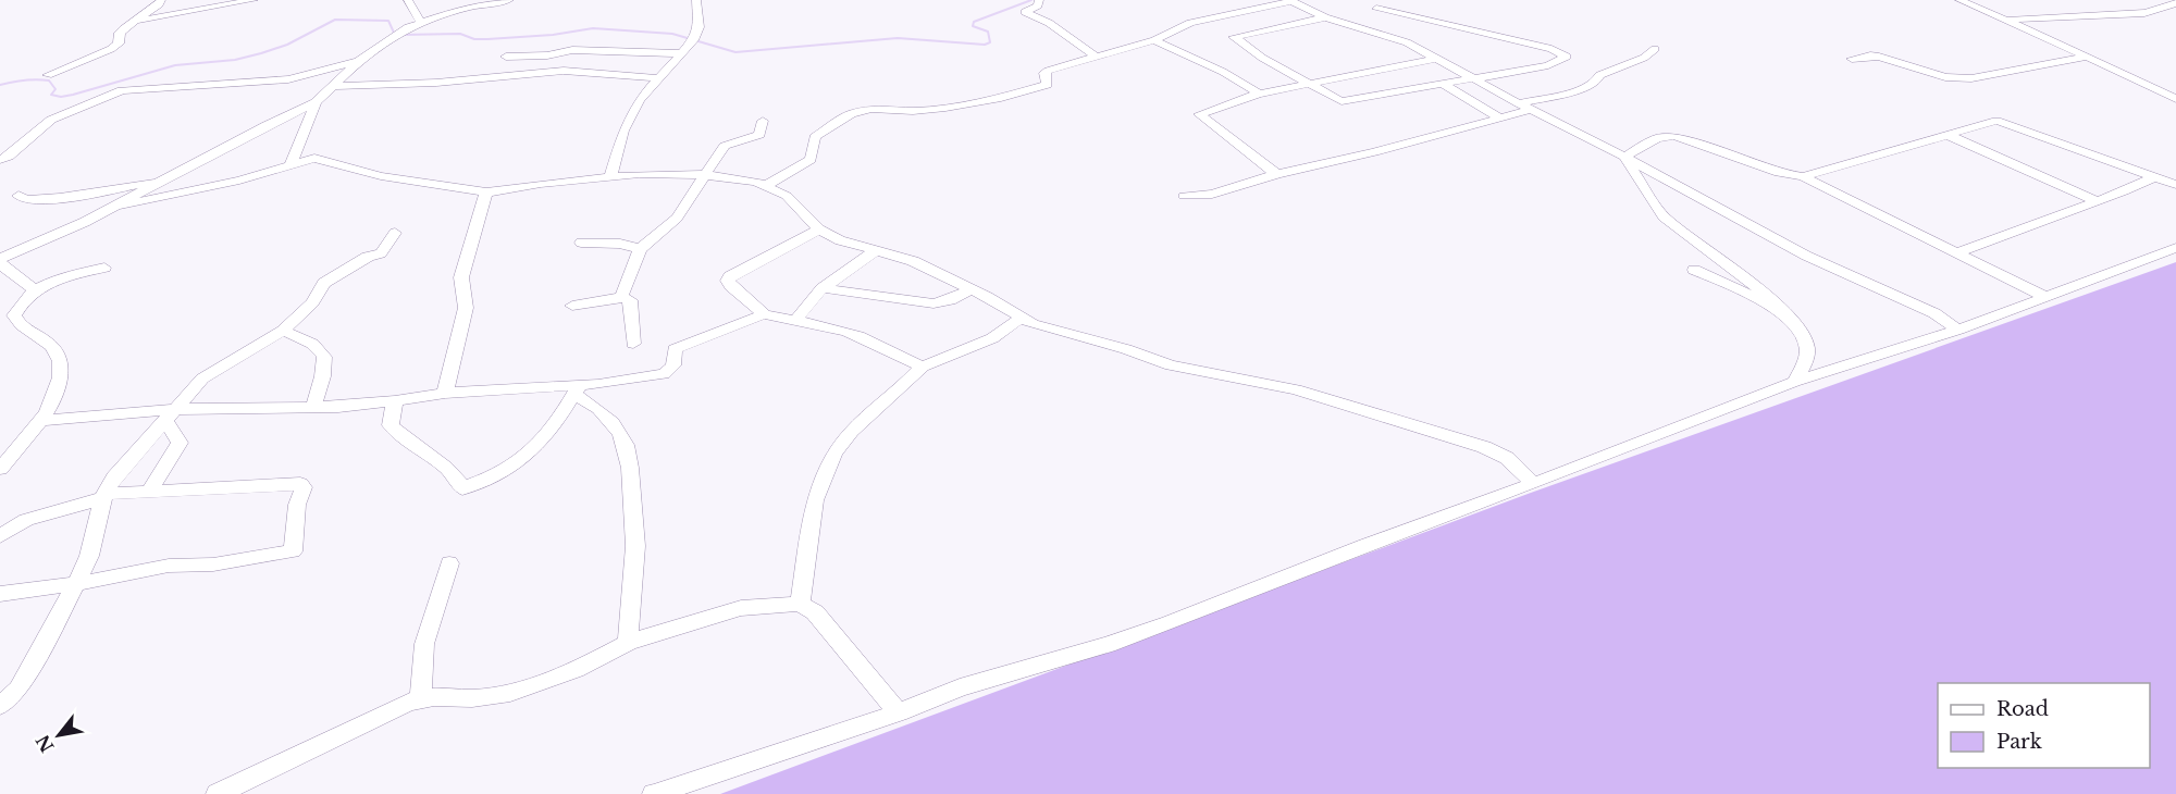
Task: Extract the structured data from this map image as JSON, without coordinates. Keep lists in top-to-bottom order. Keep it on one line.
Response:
{"legend":["Road","Park"],"north":"bottom left"}
